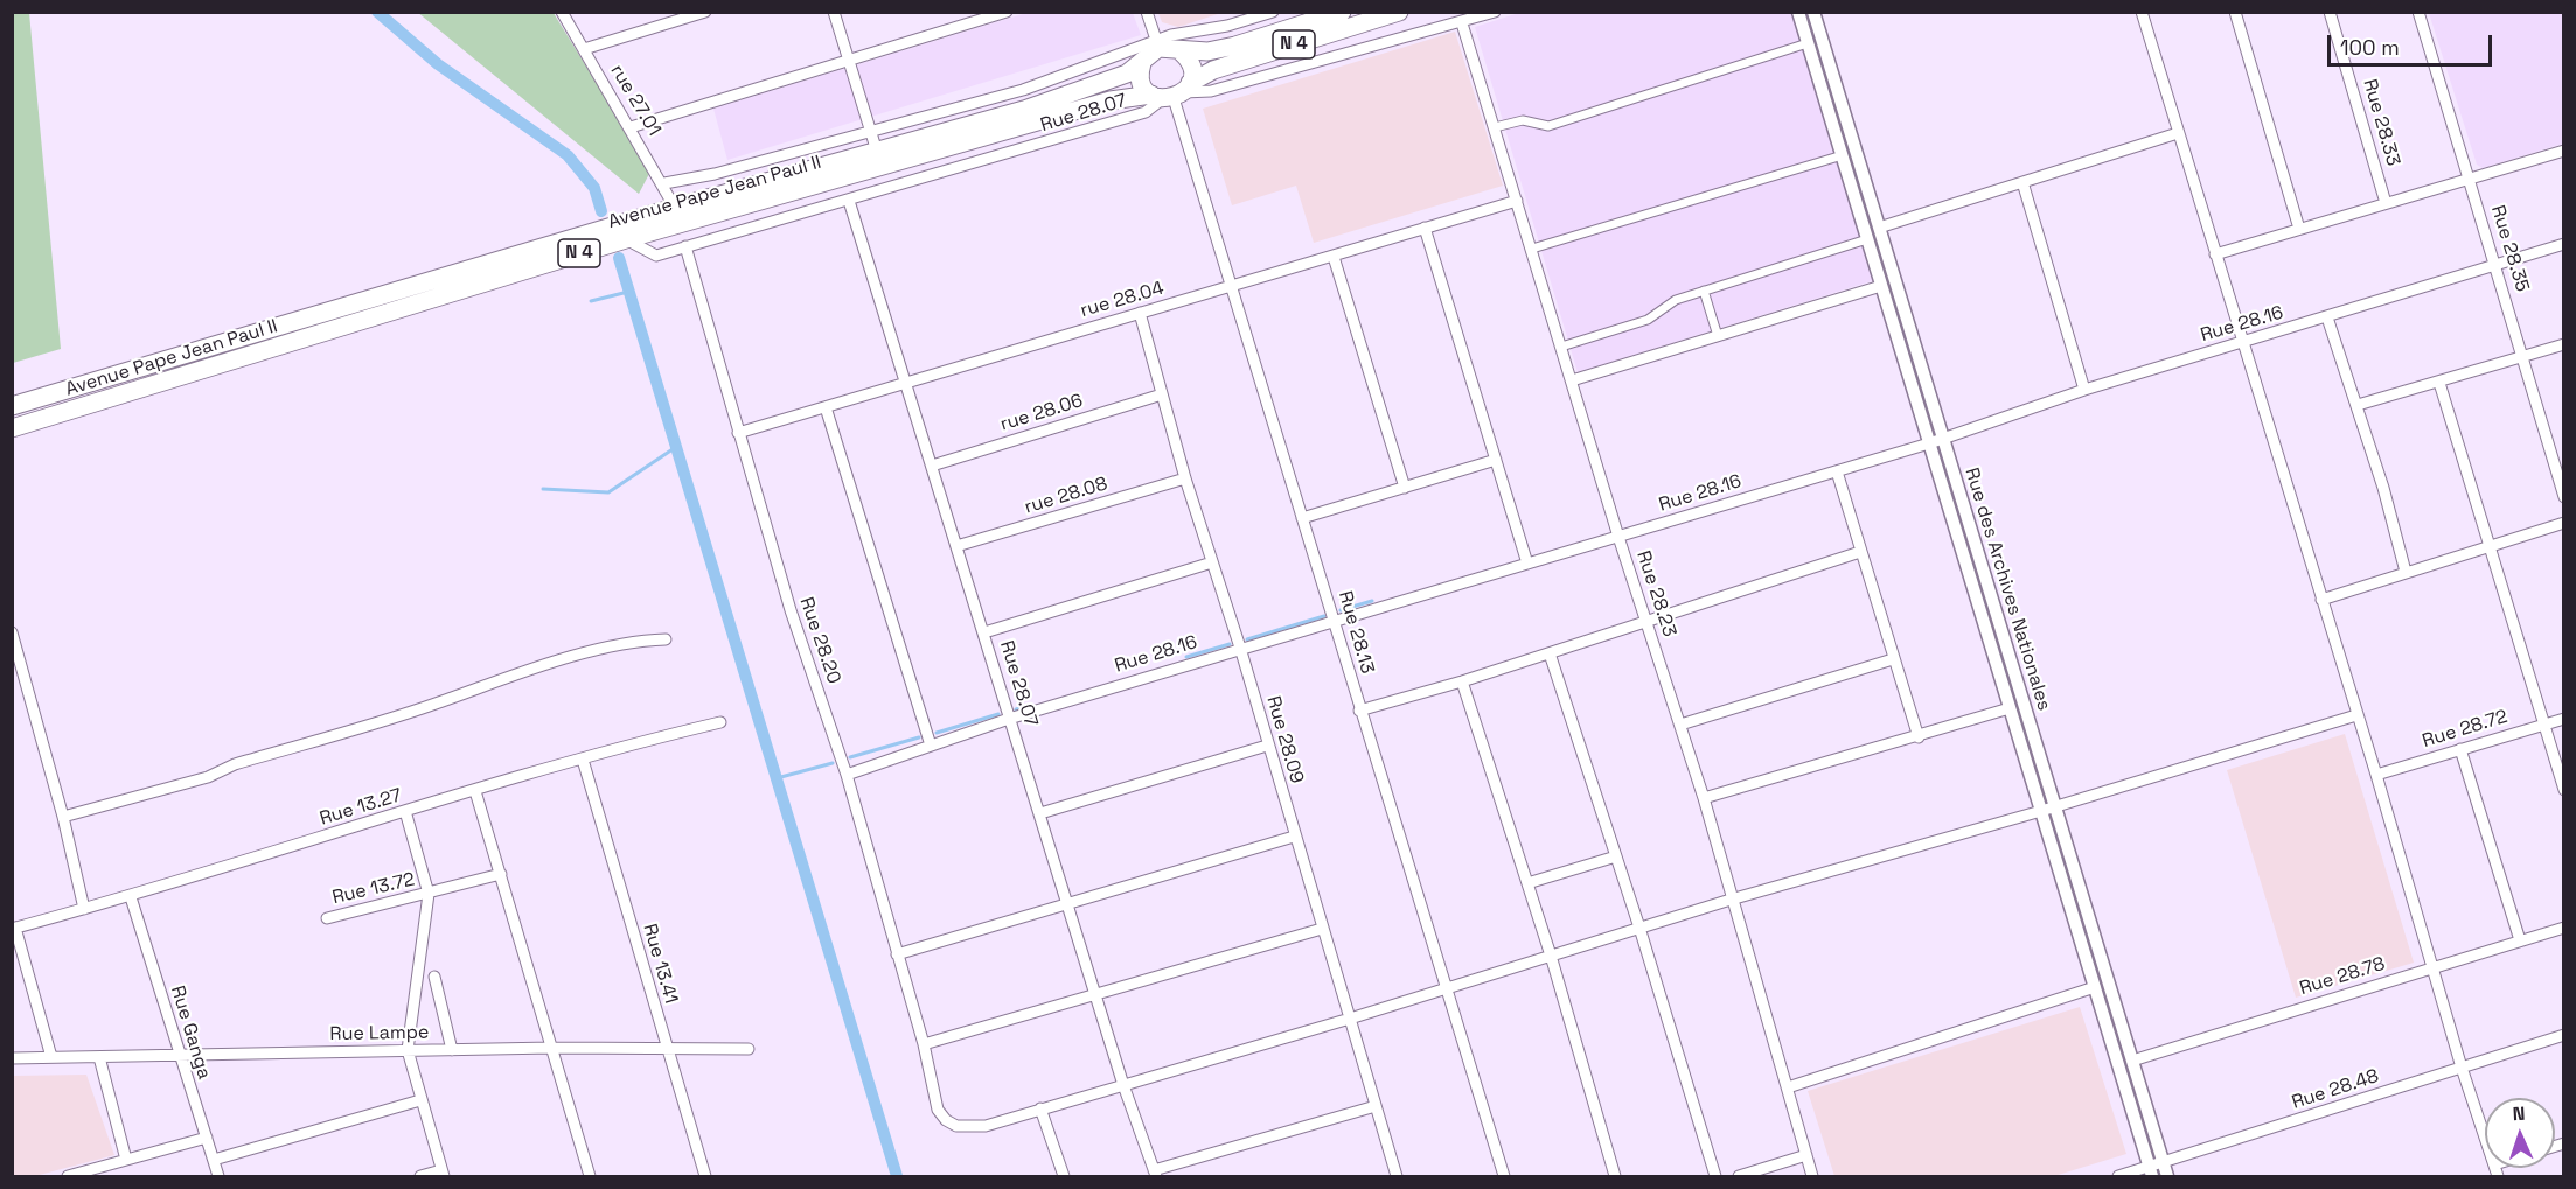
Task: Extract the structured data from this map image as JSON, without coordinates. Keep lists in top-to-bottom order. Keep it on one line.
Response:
{"streets":{"highway":["N 4","Avenue Pape Jean Paul II"],"street":["rue 27.01","Rue 28.07","Rue 28.33","Rue 28.35","rue 28.04","Rue 28.16","rue 28.06","rue 28.08","Rue des Archives Nationales","Rue 28.23","Rue 28.13","Rue 28.20","Rue 28.72","Rue 28.09","Rue 13.27","Rue 13.72","Rue 13.41","Rue 28.78","Rue Ganga","Rue Lampe","Rue 28.48"]},"crossings":[["N 4","Rue 28.07"],["N 4","Avenue Pape Jean Paul II"],["N 4","Rue 28.13"],["rue 27.01","Avenue Pape Jean Paul II"],["Rue 28.07","Avenue Pape Jean Paul II"],["Rue 28.07","rue 28.04"],["Rue 28.07","Rue 28.16"],["Rue 28.07","rue 28.06"],["Rue 28.07","rue 28.08"],["Rue 28.07","Rue 28.23"],["Rue 28.07","Rue 28.13"],["Rue 28.07","Rue 28.20"],["Avenue Pape Jean Paul II","Rue 28.13"],["Rue 28.35","Rue 28.16"],["rue 28.04","Rue 28.23"],["rue 28.04","Rue 28.13"],["rue 28.04","Rue 28.20"],["rue 28.04","Rue 28.09"],["Rue 28.16","Rue des Archives Nationales"],["Rue 28.16","Rue 28.23"],["Rue 28.16","Rue 28.13"],["Rue 28.16","Rue 28.20"],["Rue 28.16","Rue 28.09"],["rue 28.06","Rue 28.09"],["rue 28.08","Rue 28.09"],["Rue des Archives Nationales","Rue 28.78"],["Rue des Archives Nationales","Rue 28.48"],["Rue 13.27","Rue 13.41"],["Rue 13.27","Rue Ganga"],["Rue 13.41","Rue Lampe"],["Rue Ganga","Rue Lampe"]],"scale_bar":"100 m","north":"top"}
